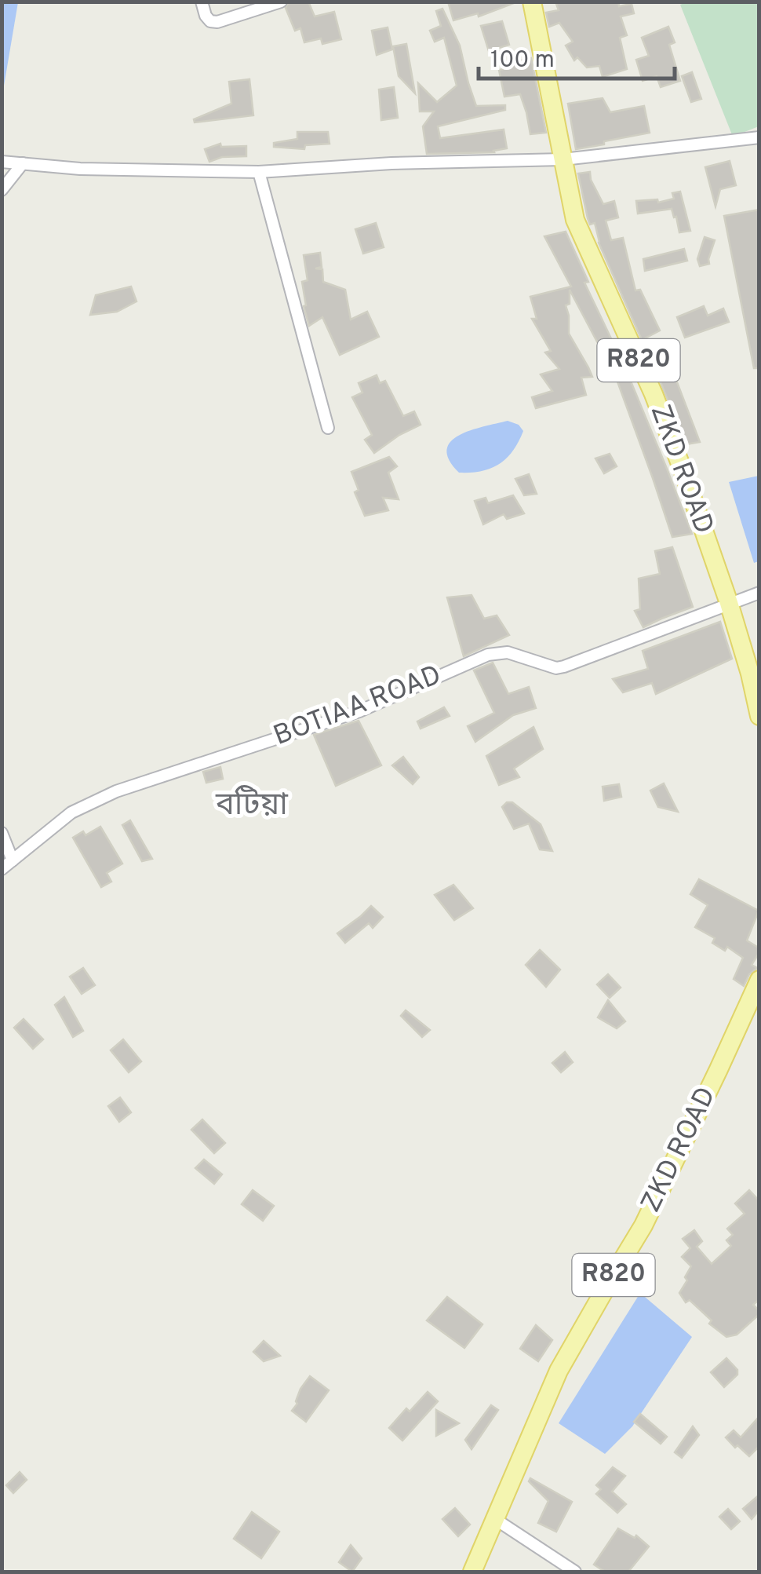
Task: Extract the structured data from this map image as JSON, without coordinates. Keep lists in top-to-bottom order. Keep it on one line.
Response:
{"streets":{"main road":["R820","ZKD ROAD"],"street":["BOTIAA ROAD"]},"crossings":[["ZKD ROAD","BOTIAA ROAD"]],"districts":["বটিয়া"],"scale_bar":"100 m"}
